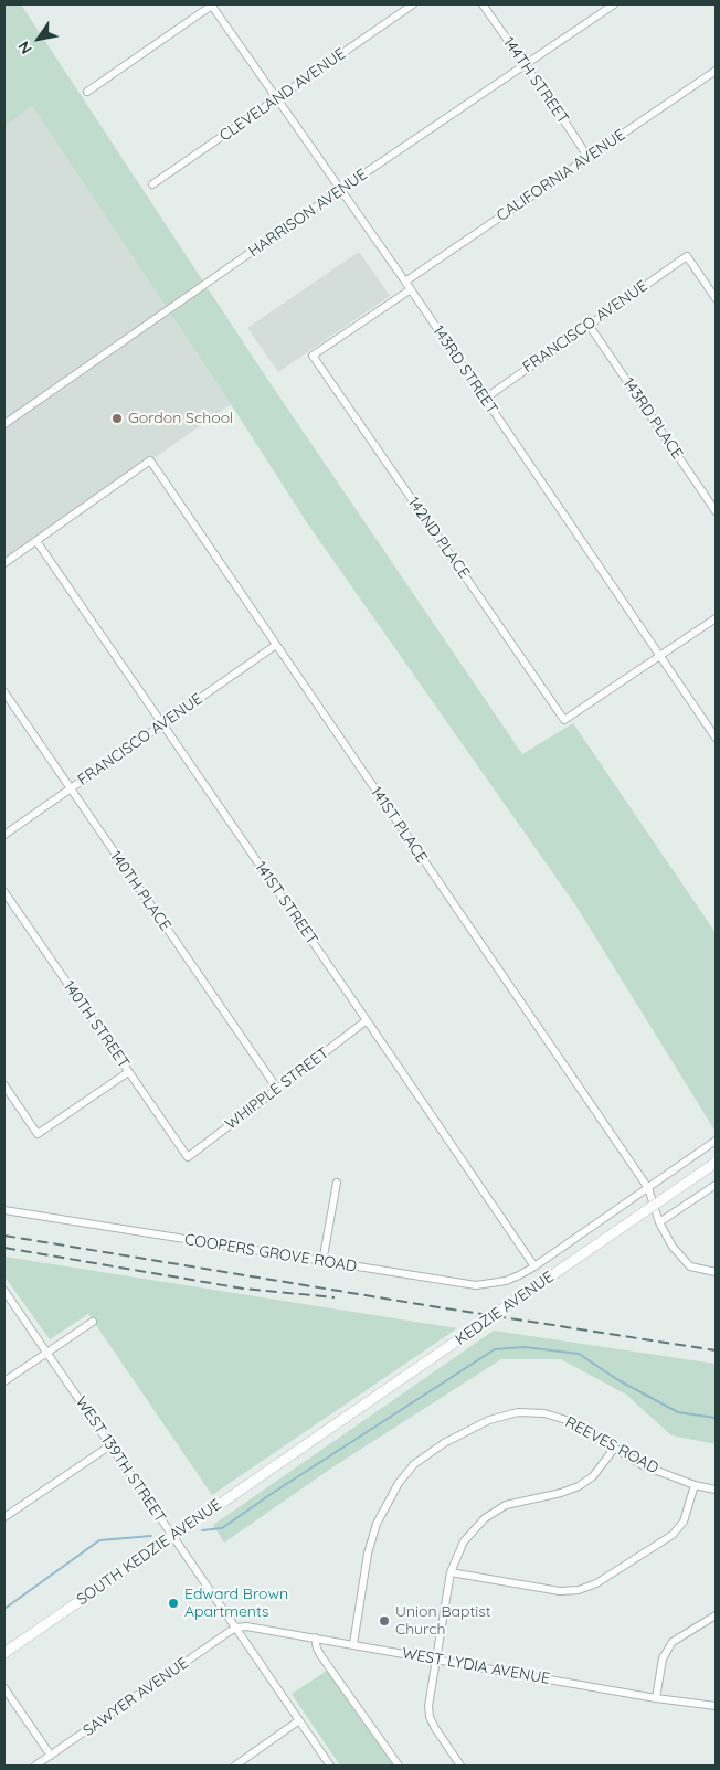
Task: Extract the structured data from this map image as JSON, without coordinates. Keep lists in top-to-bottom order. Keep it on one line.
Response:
{"streets":{"main road":["KEDZIE AVENUE","SOUTH KEDZIE AVENUE"],"street":["144TH STREET","CLEVELAND AVENUE","CALIFORNIA AVENUE","HARRISON AVENUE","FRANCISCO AVENUE","143RD STREET","143RD PLACE","142ND PLACE","141ST PLACE","140TH PLACE","141ST STREET","140TH STREET","WHIPPLE STREET","COOPERS GROVE ROAD","REEVES ROAD","WEST 139TH STREET","WEST LYDIA AVENUE","SAWYER AVENUE"]},"crossings":[["144TH STREET","CALIFORNIA AVENUE"],["144TH STREET","HARRISON AVENUE"],["CLEVELAND AVENUE","143RD STREET"],["CALIFORNIA AVENUE","143RD STREET"],["HARRISON AVENUE","143RD STREET"],["FRANCISCO AVENUE","143RD STREET"],["FRANCISCO AVENUE","143RD PLACE"],["FRANCISCO AVENUE","141ST PLACE"],["FRANCISCO AVENUE","140TH PLACE"],["FRANCISCO AVENUE","141ST STREET"],["143RD STREET","142ND PLACE"],["141ST PLACE","141ST STREET"],["141ST PLACE","COOPERS GROVE ROAD"],["140TH PLACE","WHIPPLE STREET"],["141ST STREET","WHIPPLE STREET"],["141ST STREET","COOPERS GROVE ROAD"],["140TH STREET","WHIPPLE STREET"],["KEDZIE AVENUE","SOUTH KEDZIE AVENUE"],["REEVES ROAD","WEST LYDIA AVENUE"],["WEST 139TH STREET","SOUTH KEDZIE AVENUE"],["WEST 139TH STREET","WEST LYDIA AVENUE"],["WEST 139TH STREET","SAWYER AVENUE"],["WEST LYDIA AVENUE","SAWYER AVENUE"]],"places":["Gordon School","Edward Brown Apartments","Union Baptist Church"],"north":"bottom left"}
